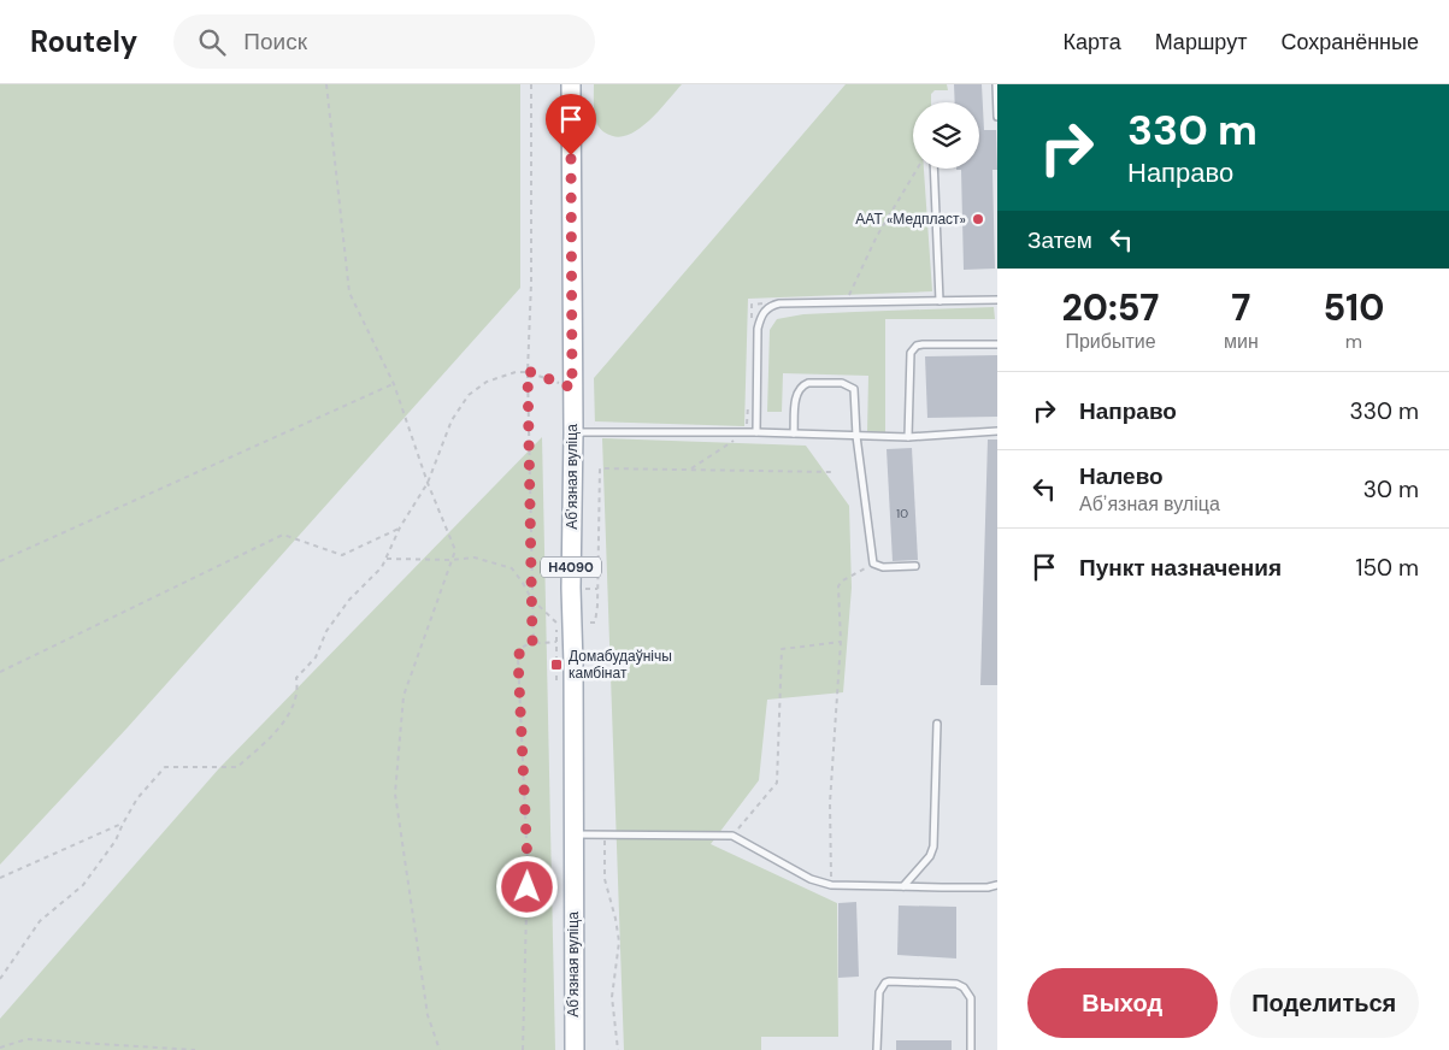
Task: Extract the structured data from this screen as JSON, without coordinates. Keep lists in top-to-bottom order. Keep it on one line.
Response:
{"streets":{"main road":["Абʼязная вуліца","Н4090"]},"places":{"other":["ААТ «Медпласт»"],"transit":["Домабудаўнічы камбінат"]},"house_numbers":["10"],"page":{"header":"Routely","search":"Поиск","nav":["Карта","Маршрут","Сохранённые"],"turn":["330 m","Направо"],"then":"Затем","eta":["20:57","Прибытие","7","мин","510","m"],"list":[{"name":"Направо","value":"330 m"},{"name":"Налево","note":"Абʼязная вуліца","value":"30 m"},{"name":"Пункт назначения","value":"150 m"}],"buttons":["Выход","Поделиться"]}}
